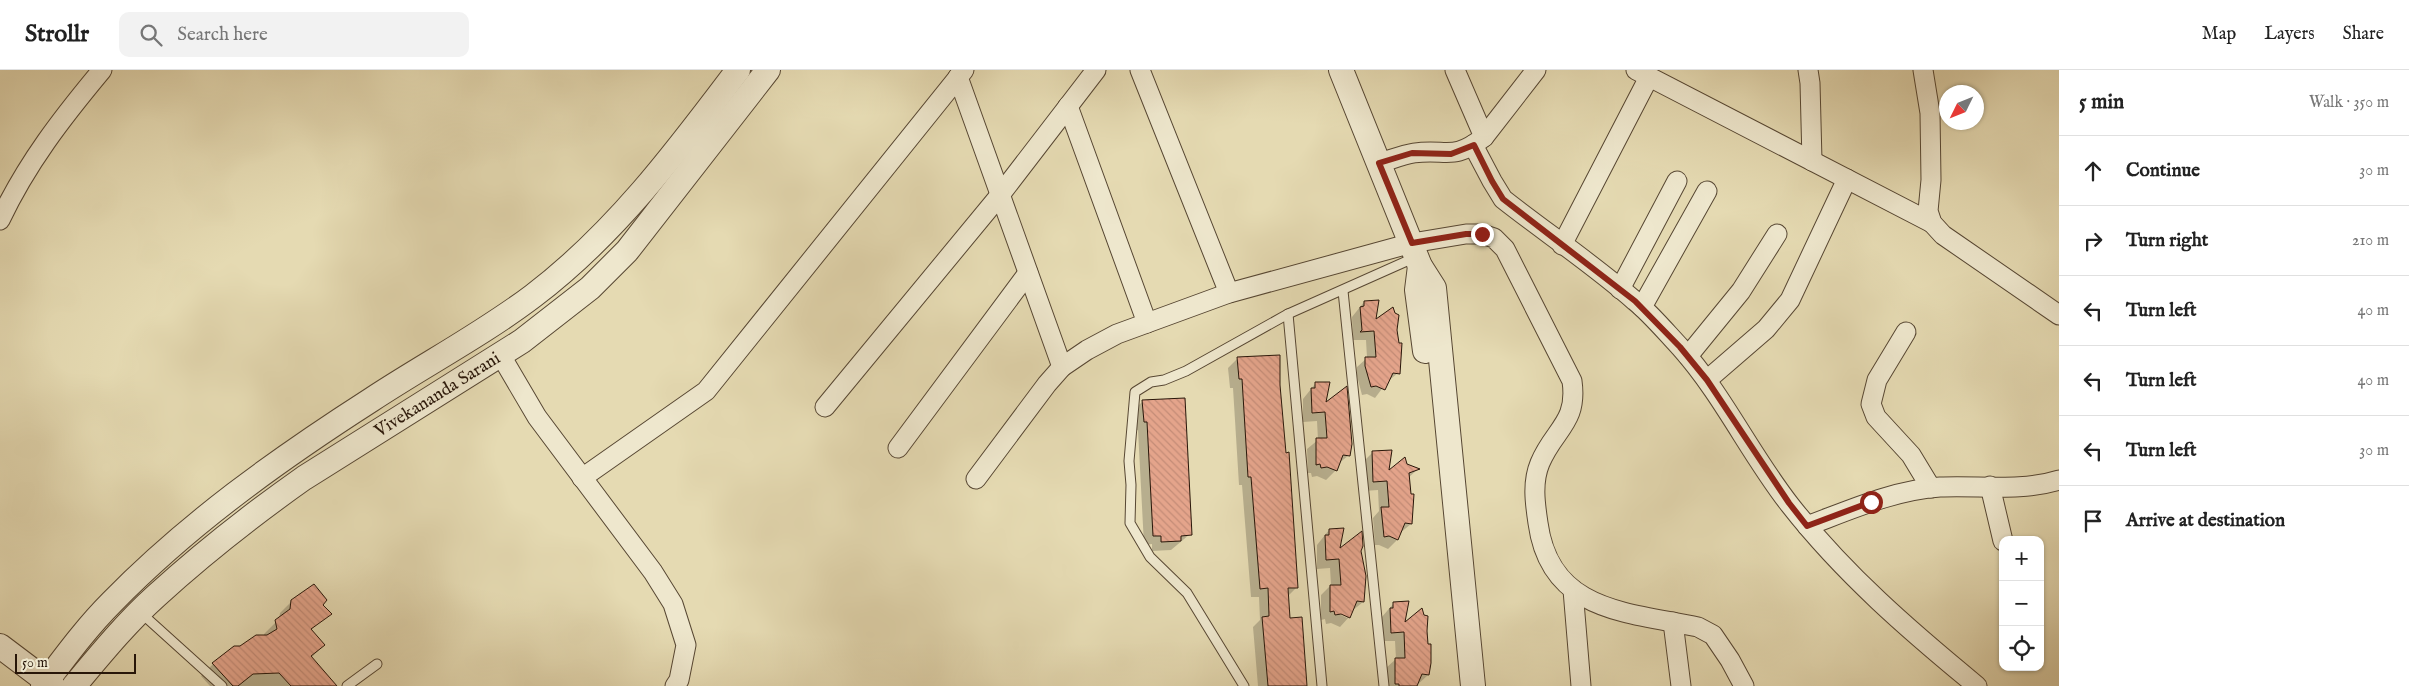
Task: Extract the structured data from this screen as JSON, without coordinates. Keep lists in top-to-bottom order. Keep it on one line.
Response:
{"streets":{"street":["Vivekananda Sarani"]},"scale_bar":"50 m","north":"bottom left","page":{"header":"Strollr","search":"Search here","nav":["Map","Layers","Share"],"heading":["5 min","Walk · 350 m"],"list":[["Continue","30 m"],["Turn right","210 m"],["Turn left","40 m"],["Turn left","40 m"],["Turn left","30 m"],"Arrive at destination"],"map_buttons":["+","−"],"scale":"50 m"}}
